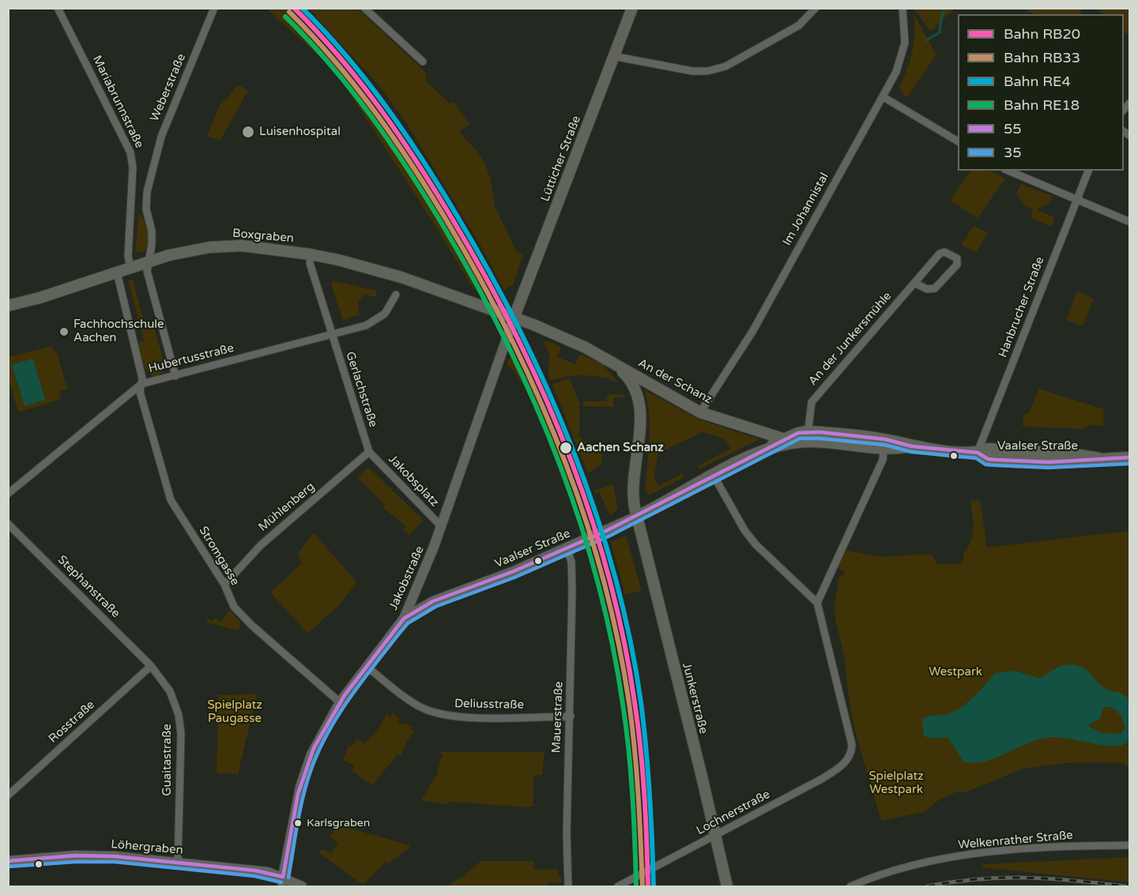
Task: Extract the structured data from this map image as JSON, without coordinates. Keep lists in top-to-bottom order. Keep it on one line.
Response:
{"streets":{"main road":["Lütticher Straße","Boxgraben","An der Schanz","Vaalser Straße","Junkerstraße"],"street":["Weberstraße","Mariabrunnstraße","Im Johannistal","Hanbrucher Straße","An der Junkersmühle","Hubertusstraße","Gerlachstraße","Jakobsplatz","Mühlenberg","Stromgasse","Jakobstraße","Stephanstraße","Deliusstraße","Mauerstraße","Rosstraße","Guaitastraße","Lochnerstraße","Welkenrather Straße","Löhergraben"]},"crossings":[["Weberstraße","Boxgraben"],["Weberstraße","Hubertusstraße"],["Mariabrunnstraße","Boxgraben"],["Lütticher Straße","Boxgraben"],["Lütticher Straße","An der Schanz"],["Lütticher Straße","Jakobstraße"],["Im Johannistal","An der Schanz"],["Boxgraben","An der Schanz"],["Boxgraben","Gerlachstraße"],["Boxgraben","Stromgasse"],["Boxgraben","Jakobstraße"],["Hanbrucher Straße","Vaalser Straße"],["An der Junkersmühle","An der Schanz"],["An der Junkersmühle","Vaalser Straße"],["Hubertusstraße","Gerlachstraße"],["Hubertusstraße","Stromgasse"],["An der Schanz","Vaalser Straße"],["An der Schanz","Jakobstraße"],["An der Schanz","Junkerstraße"],["Gerlachstraße","Jakobsplatz"],["Gerlachstraße","Mühlenberg"],["Vaalser Straße","Jakobstraße"],["Vaalser Straße","Junkerstraße"],["Vaalser Straße","Mauerstraße"],["Jakobsplatz","Mühlenberg"],["Jakobsplatz","Jakobstraße"],["Mühlenberg","Stromgasse"],["Stromgasse","Jakobstraße"],["Jakobstraße","Deliusstraße"],["Jakobstraße","Löhergraben"],["Stephanstraße","Rosstraße"],["Stephanstraße","Guaitastraße"],["Junkerstraße","Lochnerstraße"],["Deliusstraße","Mauerstraße"],["Rosstraße","Guaitastraße"],["Guaitastraße","Löhergraben"]],"parks":["Westpark","Spielplatz Paugasse","Spielplatz Westpark"],"places":["Luisenhospital","Fachhochschule Aachen","Aachen Schanz","Karlsgraben"],"lines":["rail line RB20","rail line RE4","rail line RB33","rail line RE18","transit line 55","transit line 35"],"legend":["Bahn RB20","Bahn RB33","Bahn RE4","Bahn RE18","55","35"]}
